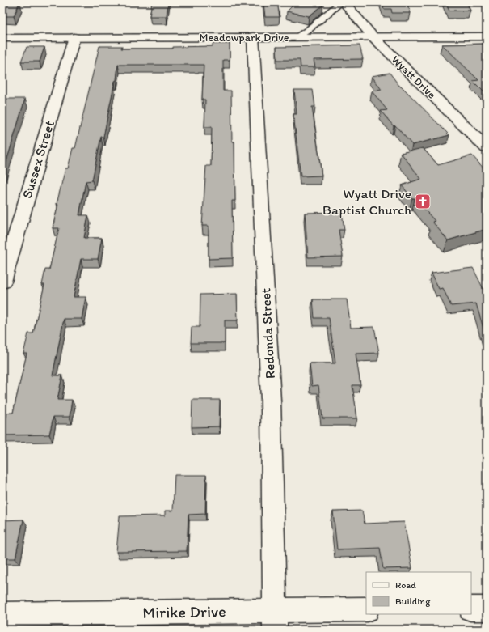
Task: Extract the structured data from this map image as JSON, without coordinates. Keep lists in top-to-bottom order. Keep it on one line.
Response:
{"streets":{"street":["Meadowpark Drive","Wyatt Drive","Sussex Street","Redonda Street","Mirike Drive"]},"crossings":[["Meadowpark Drive","Wyatt Drive"],["Meadowpark Drive","Sussex Street"],["Meadowpark Drive","Redonda Street"],["Redonda Street","Mirike Drive"]],"places":{"church":["Wyatt Drive Baptist Church"]},"legend":["Road","Building"]}
